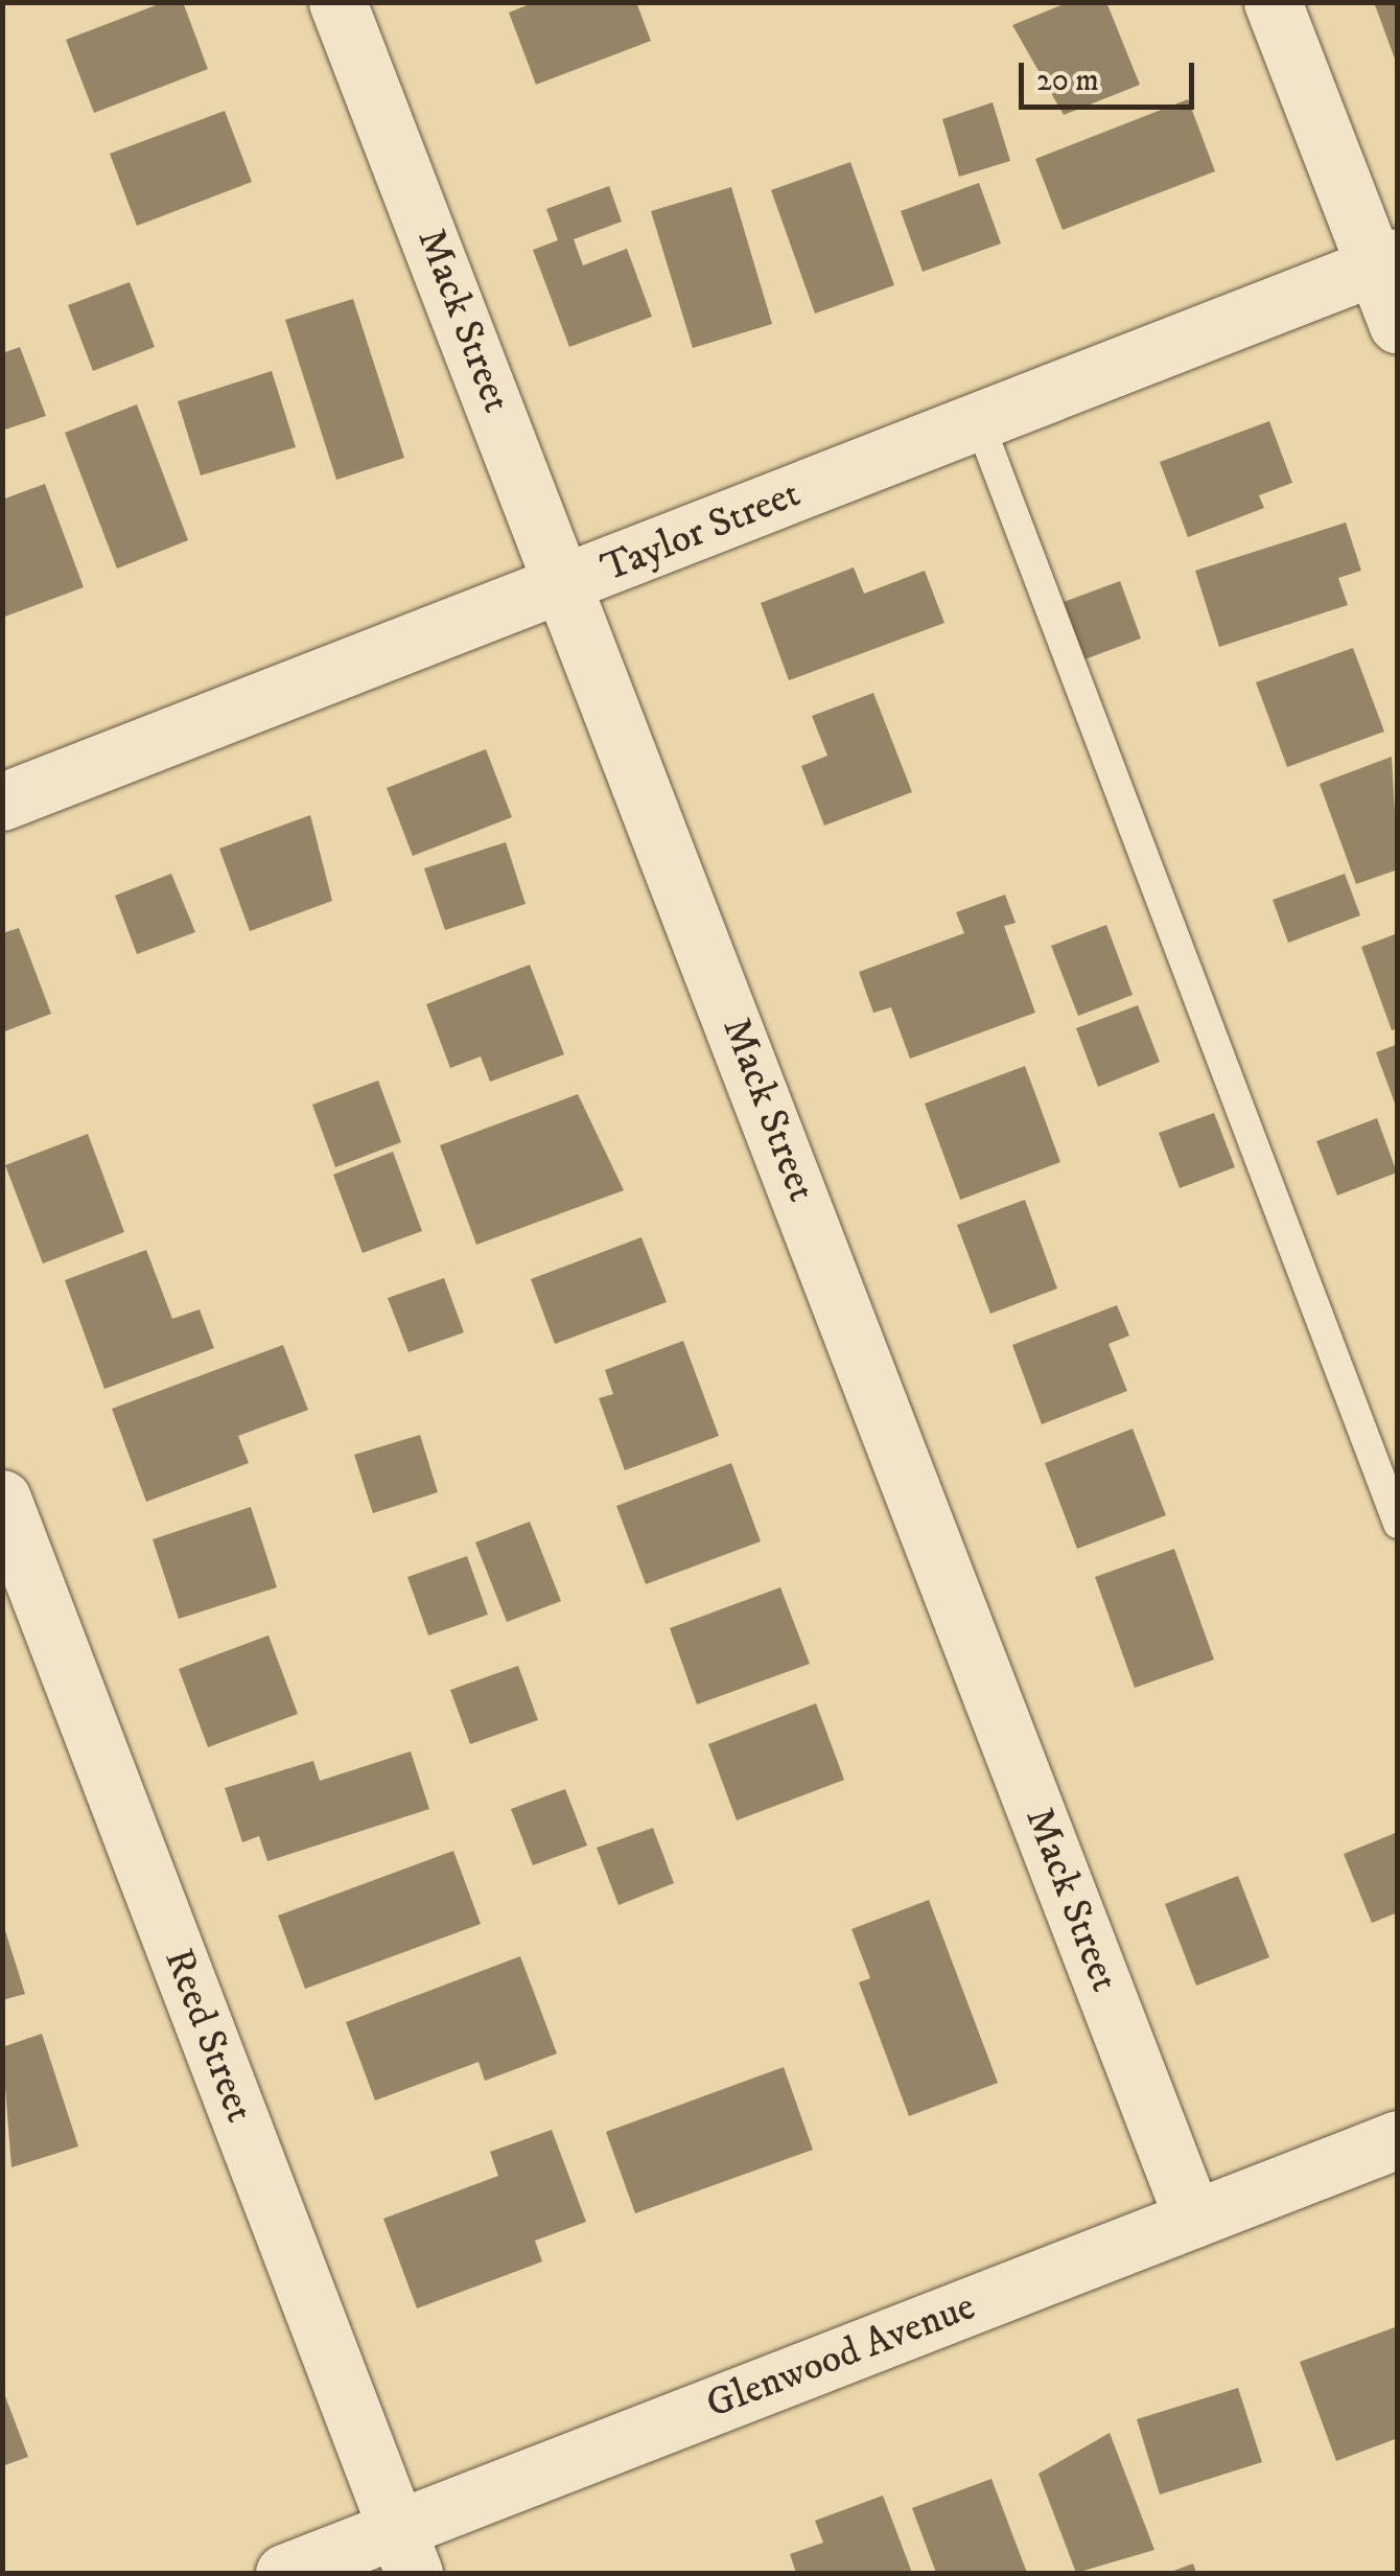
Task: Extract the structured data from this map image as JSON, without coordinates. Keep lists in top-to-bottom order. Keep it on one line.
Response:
{"streets":{"street":["Mack Street","Taylor Street","Reed Street","Glenwood Avenue"]},"crossings":[["Mack Street","Taylor Street"],["Mack Street","Glenwood Avenue"],["Reed Street","Glenwood Avenue"]],"scale_bar":"20 m"}
